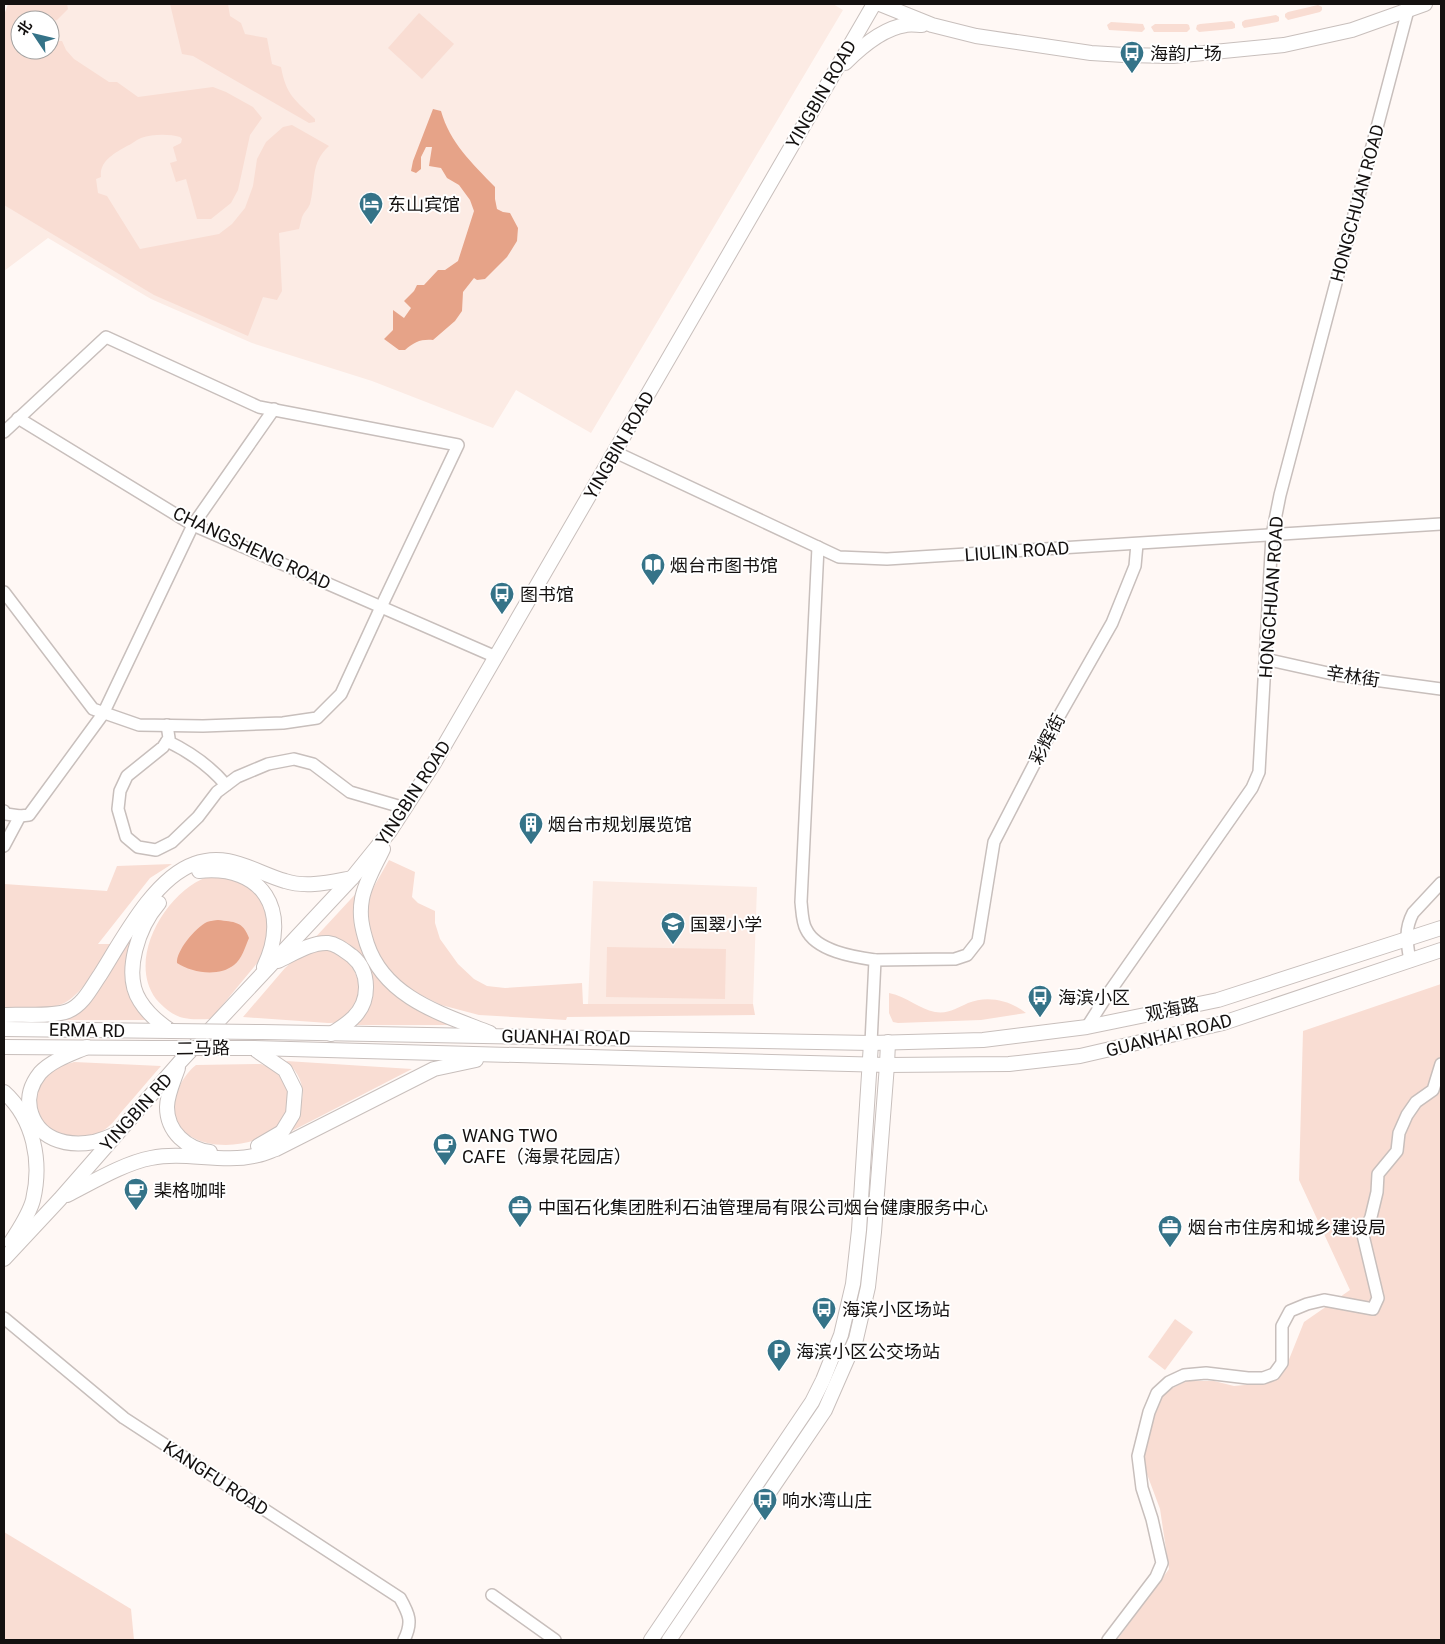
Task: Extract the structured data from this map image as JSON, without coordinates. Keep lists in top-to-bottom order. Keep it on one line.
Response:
{"streets":{"main road":["YINGBIN ROAD","观海路","ERMA RD","GUANHAI ROAD","二马路","YINGBIN RD"],"street":["HONGCHUAN ROAD","CHANGSHENG ROAD","LIULIN ROAD","辛林街","彩辉街","KANGFU ROAD"]},"crossings":[["YINGBIN ROAD","CHANGSHENG ROAD"],["YINGBIN ROAD","LIULIN ROAD"],["YINGBIN ROAD","YINGBIN RD"],["HONGCHUAN ROAD","LIULIN ROAD"],["HONGCHUAN ROAD","辛林街"],["HONGCHUAN ROAD","观海路"],["LIULIN ROAD","彩辉街"],["观海路","GUANHAI ROAD"],["ERMA RD","二马路"],["GUANHAI ROAD","二马路"]],"places":{"bus stop":["海韵广场","图书馆","海滨小区","海滨小区场站","响水湾山庄"],"hotel":["东山宾馆"],"library":["烟台市图书馆"],"building":["烟台市规划展览馆"],"school or university":["国翠小学"],"cafe":["WANG TWO CAFE（海景花园店）","棐格咖啡"],"office":["中国石化集团胜利石油管理局有限公司烟台健康服务中心","烟台市住房和城乡建设局"],"parking":["海滨小区公交场站"]},"north":"top left"}
